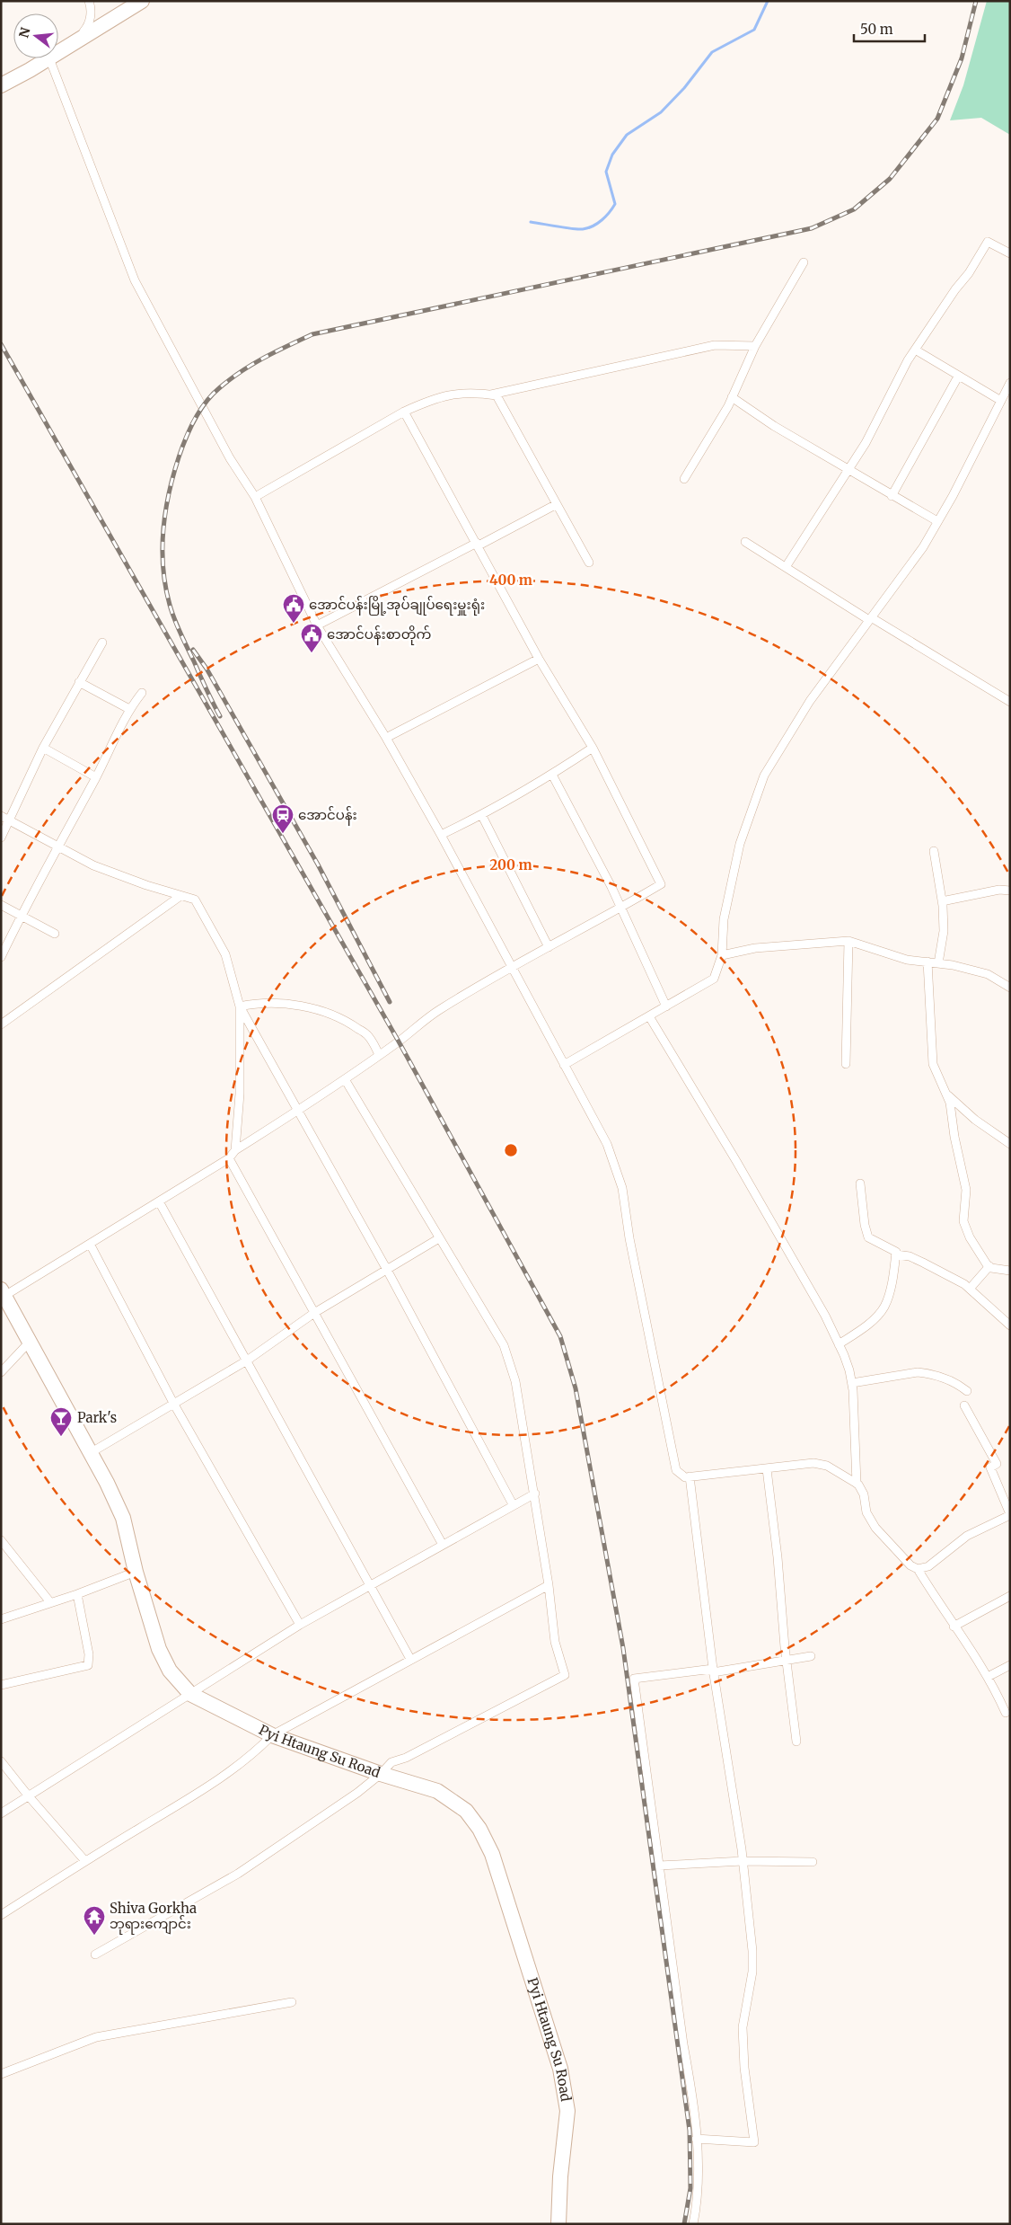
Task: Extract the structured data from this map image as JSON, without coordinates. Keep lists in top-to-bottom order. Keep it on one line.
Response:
{"streets":{"highway":["Pyi Htaung Su Road"]},"places":{"public building":["အောင်ပန်းမြို့အုပ်ချုပ်ရေးမှူးရုံး","အောင်ပန်းစာတိုက်"],"station":["အောင်ပန်း"],"bar":["Park's"],"temple":["Shiva Gorkha ဘုရားကျောင်း"]},"scale_bar":"50 m","north":"left","rings":["400 m","200 m"]}
